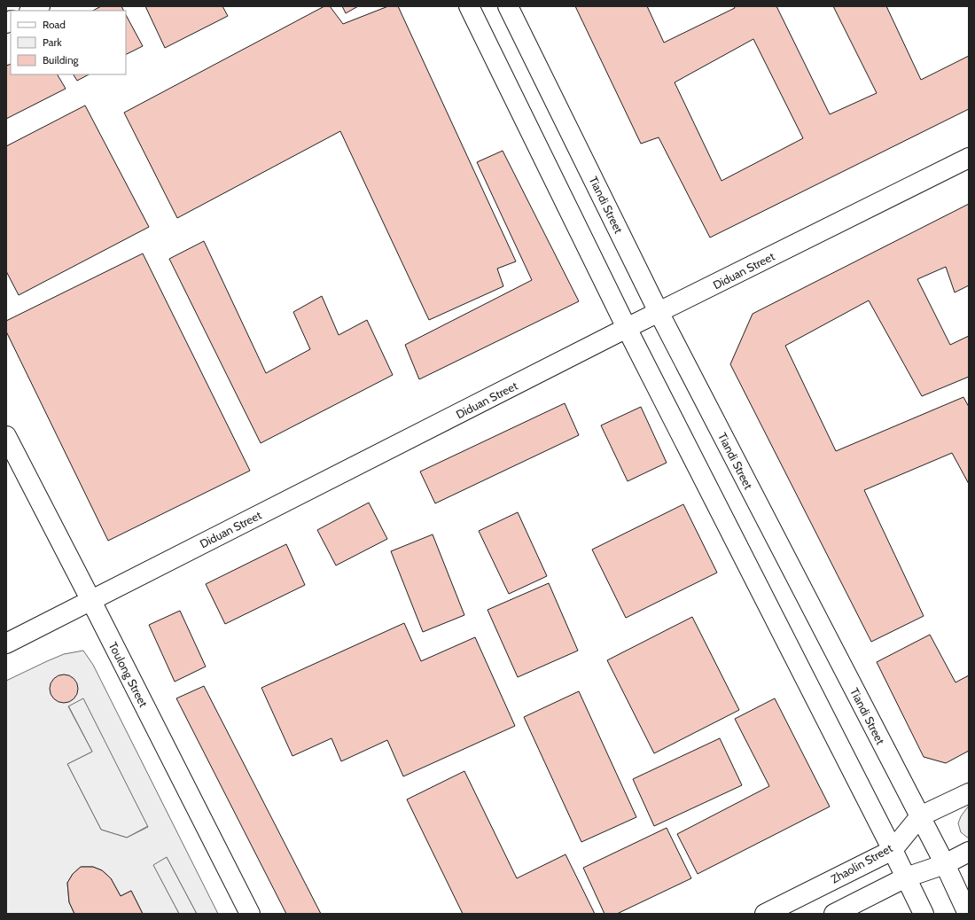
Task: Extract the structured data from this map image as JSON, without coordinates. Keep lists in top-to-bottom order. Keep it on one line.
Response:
{"streets":{"main road":["Tiandi Street","Diduan Street","Toulong Street","Zhaolin Street"]},"crossings":[["Tiandi Street","Diduan Street"],["Tiandi Street","Zhaolin Street"],["Diduan Street","Toulong Street"]],"legend":["Road","Park","Building"]}
